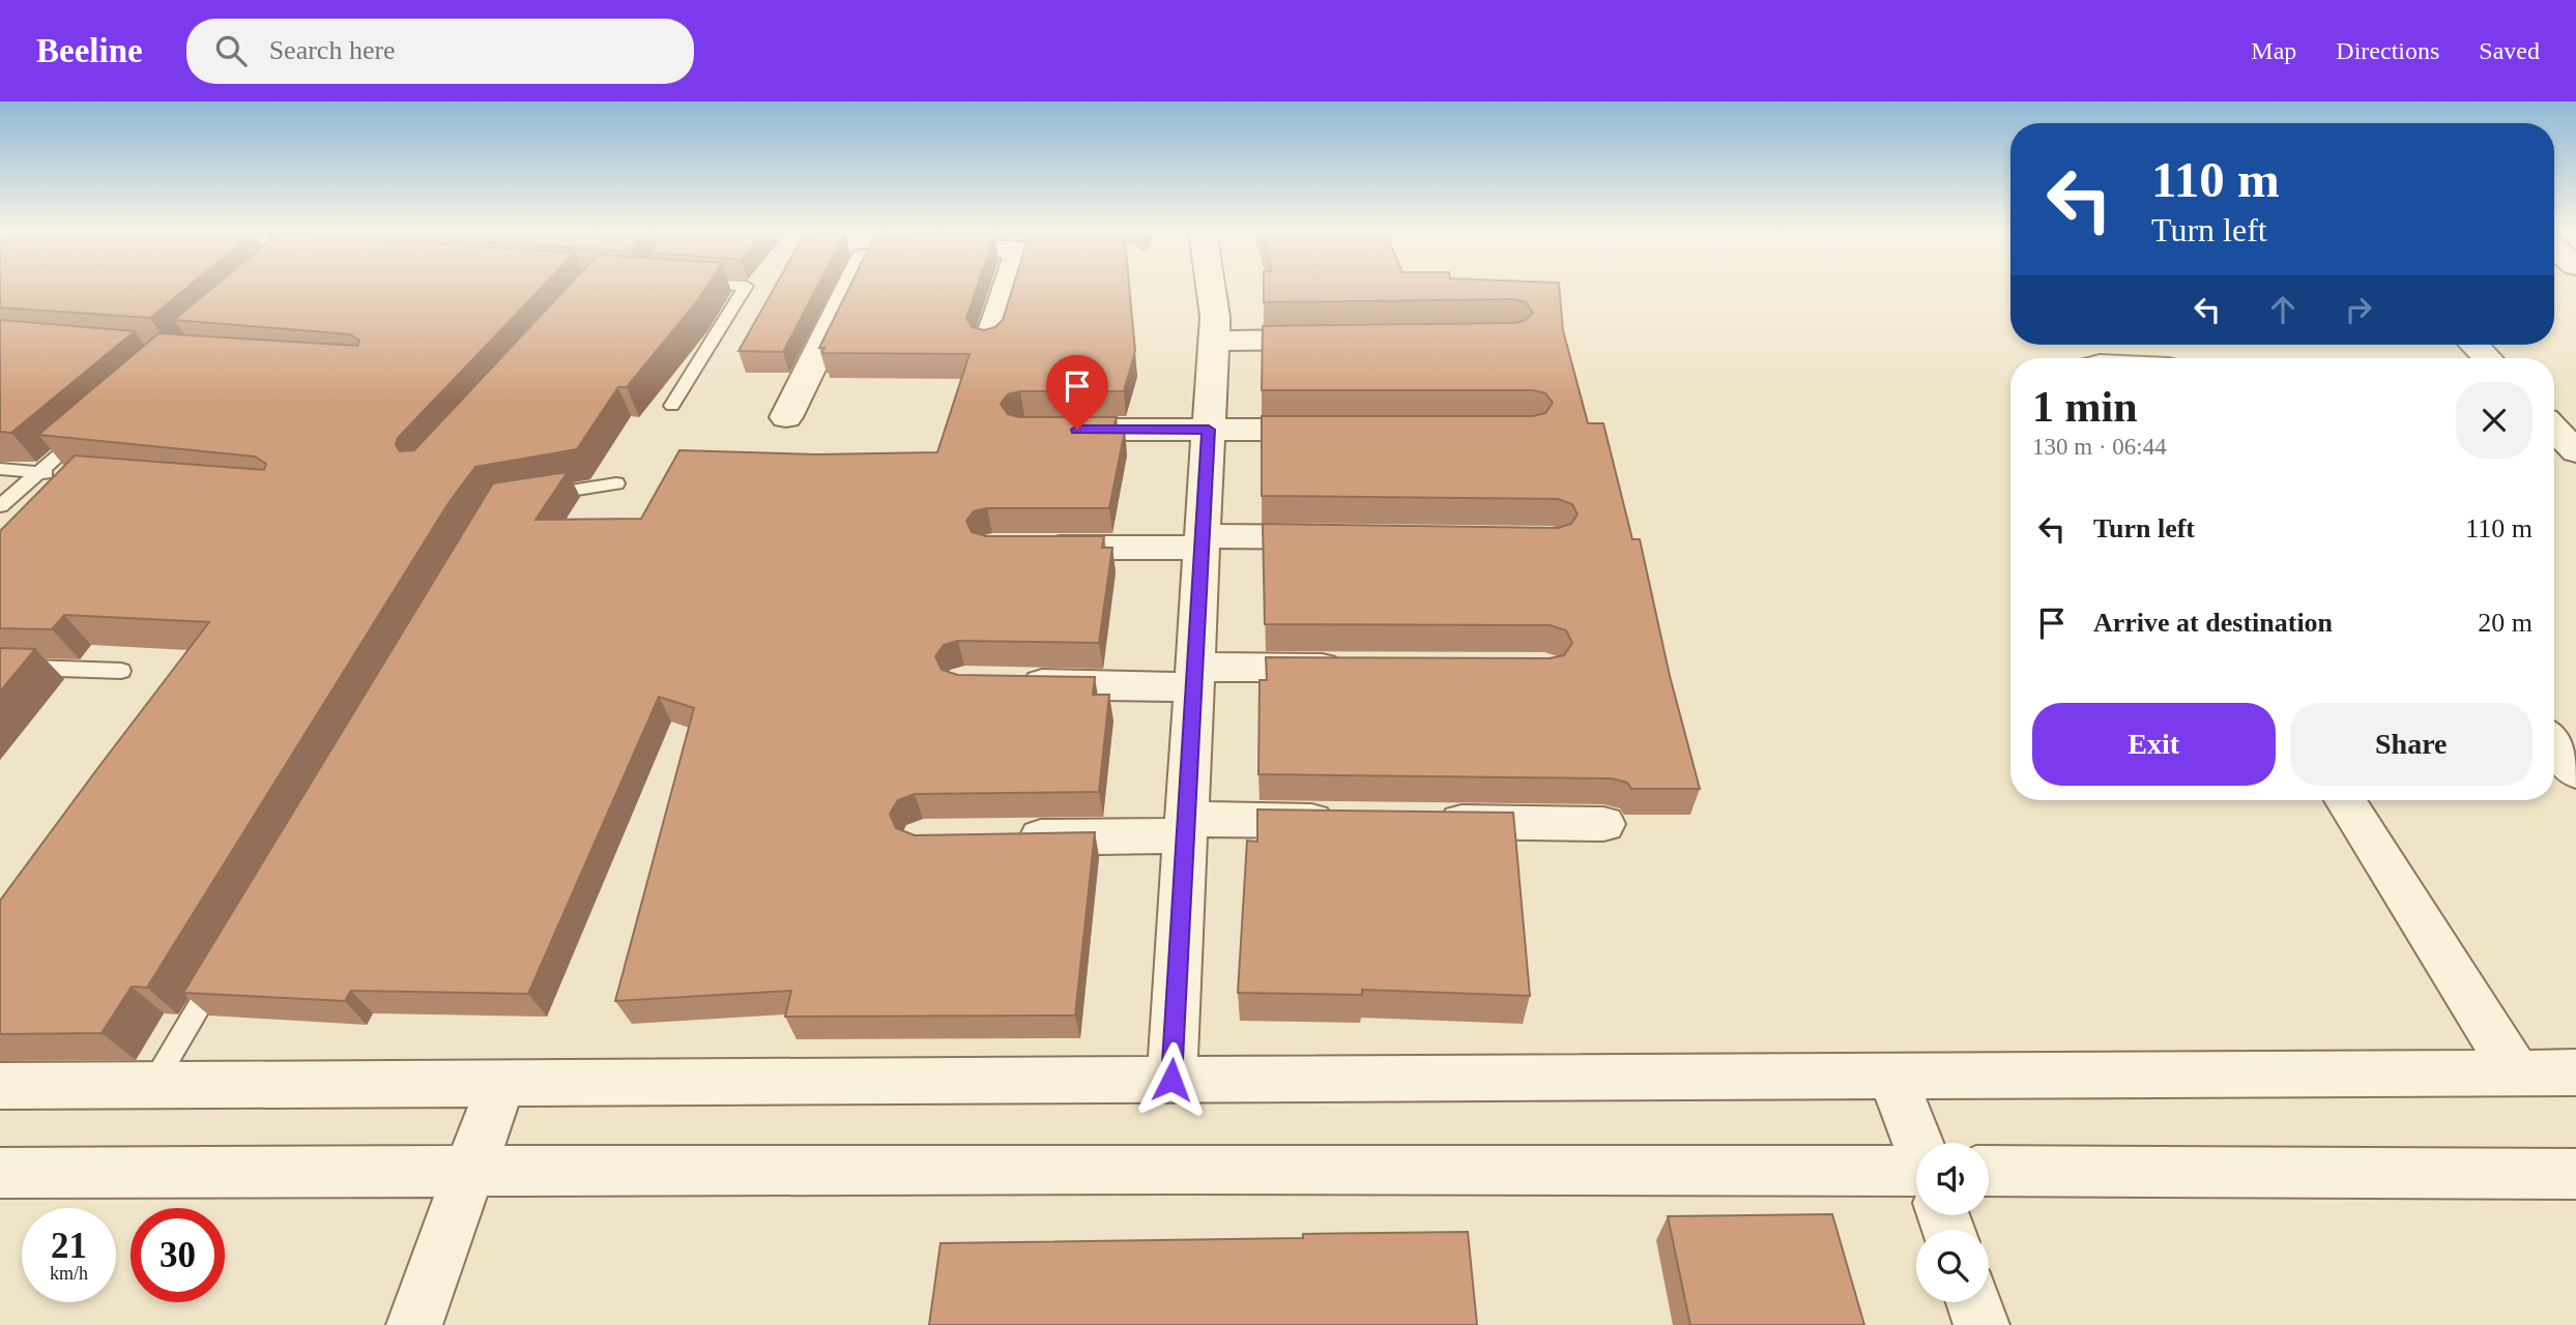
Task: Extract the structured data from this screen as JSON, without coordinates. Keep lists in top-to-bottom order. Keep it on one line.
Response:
{"page":{"header":"Beeline","search":"Search here","nav":["Map","Directions","Saved"],"turn":["110 m","Turn left"],"heading":["1 min","130 m · 06:44"],"list":[{"name":"Turn left","value":"110 m"},{"name":"Arrive at destination","value":"20 m"}],"buttons":["Exit","Share"],"speed":"21 km/h","limit":"30"}}
